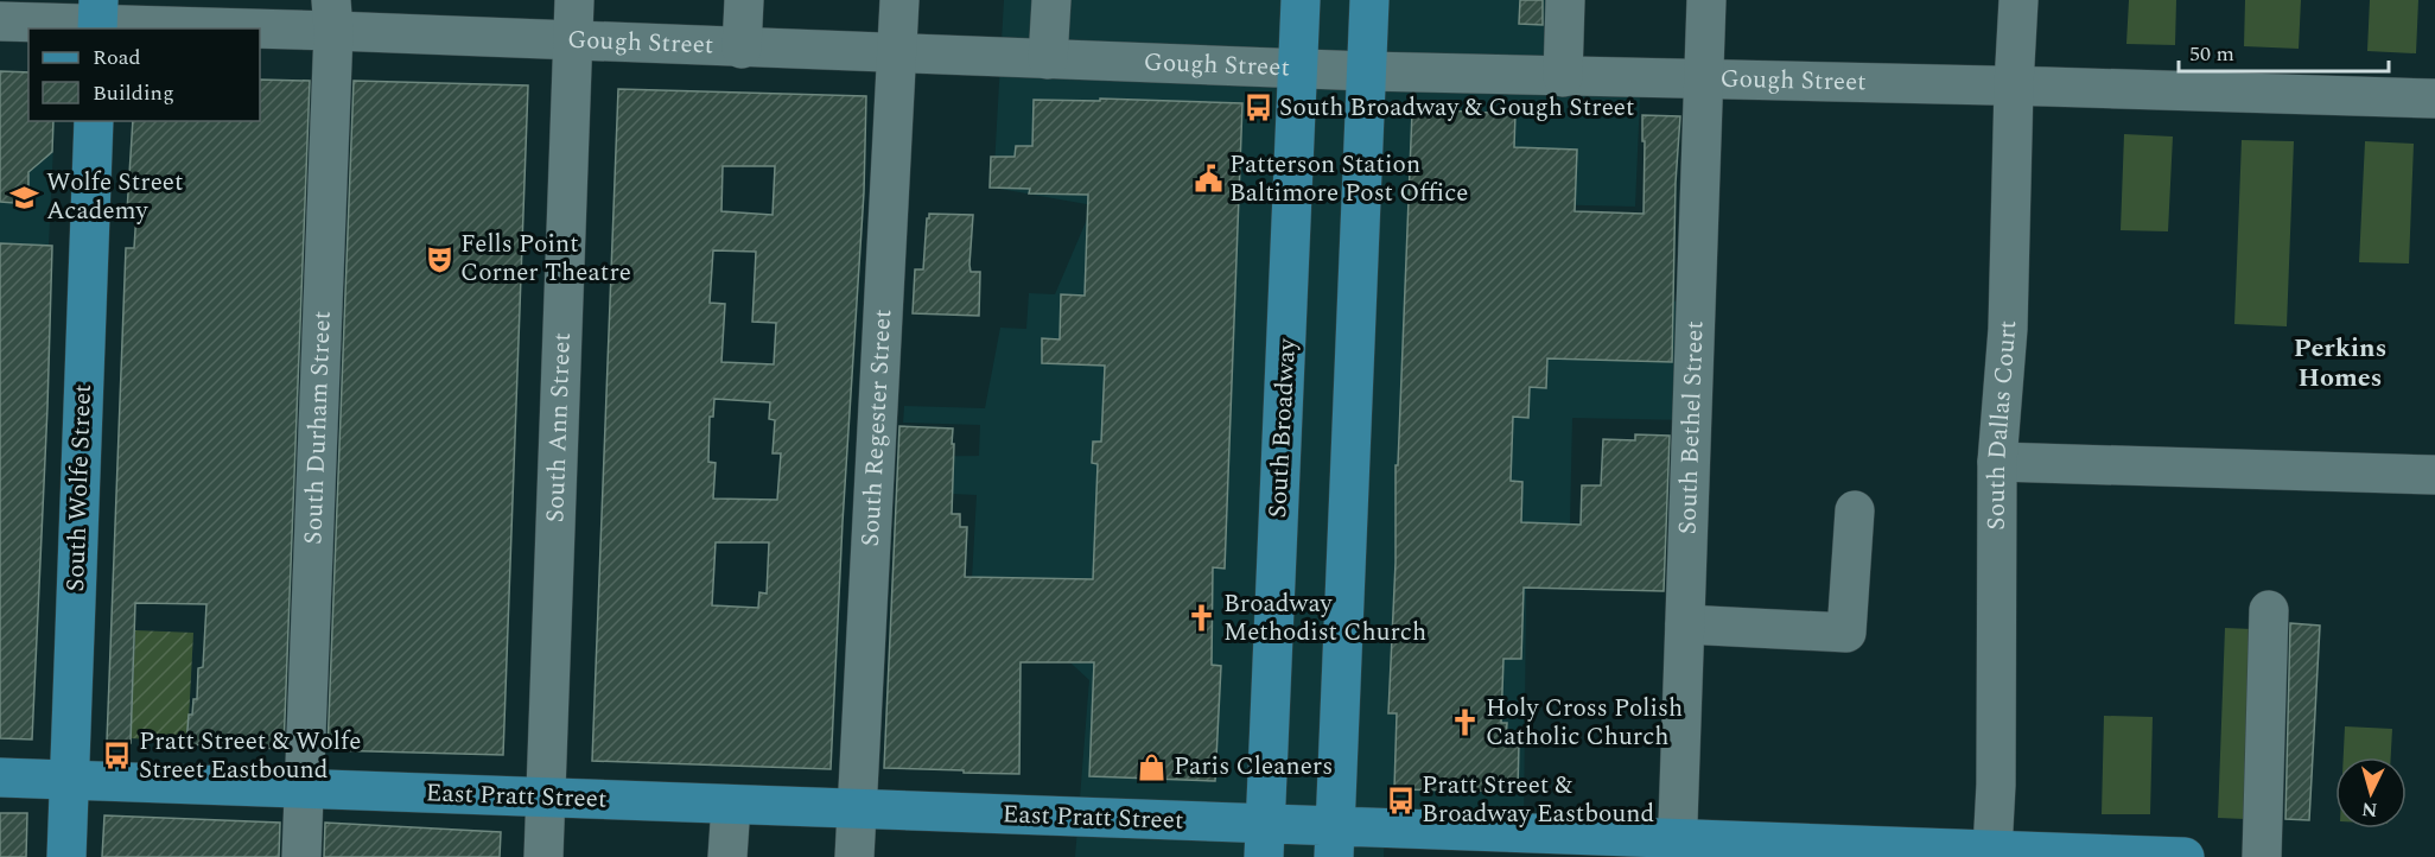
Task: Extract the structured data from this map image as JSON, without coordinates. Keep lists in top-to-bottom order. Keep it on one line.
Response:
{"streets":{"main road":["South Broadway","South Wolfe Street","East Pratt Street"],"street":["Gough Street","South Dallas Court","South Durham Street","South Ann Street","South Regester Street","South Bethel Street"]},"crossings":[["Gough Street","South Dallas Court"],["Gough Street","South Durham Street"],["Gough Street","South Ann Street"],["Gough Street","South Regester Street"],["Gough Street","South Broadway"],["Gough Street","South Bethel Street"],["South Dallas Court","East Pratt Street"],["South Durham Street","East Pratt Street"],["South Ann Street","East Pratt Street"],["South Regester Street","East Pratt Street"],["South Broadway","East Pratt Street"],["South Bethel Street","East Pratt Street"],["South Wolfe Street","East Pratt Street"]],"districts":["Perkins Homes"],"places":{"bus stop":["South Broadway & Gough Street","Pratt Street & Wolfe Street Eastbound","Pratt Street & Broadway Eastbound"],"public building":["Patterson Station Baltimore Post Office"],"school or university":["Wolfe Street Academy"],"theatre":["Fells Point Corner Theatre"],"church":["Broadway Methodist Church","Holy Cross Polish Catholic Church"],"shop":["Paris Cleaners"]},"legend":["Road","Building"],"scale_bar":"50 m","north":"bottom"}
